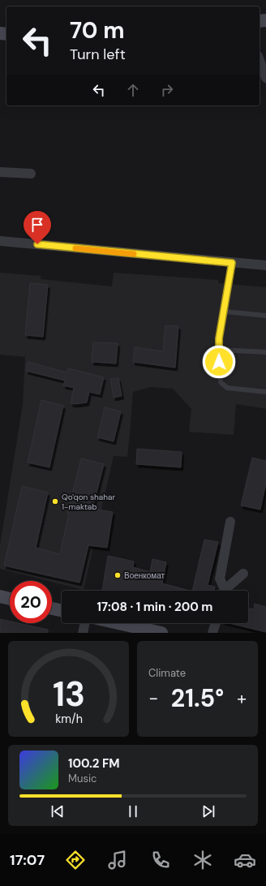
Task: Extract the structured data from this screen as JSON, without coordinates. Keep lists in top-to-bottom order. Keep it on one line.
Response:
{"places":["Qo'qon shahar 1-maktab","Военкомат"],"page":{"turn":["70 m","Turn left"],"limit":"20","trip":"17:08 · 1 min · 200 m","tile":"Climate","heat":["−","21.5°","+"],"song":["100.2 FM","Music"],"tabs":"17:07","gauge":["13","km/h"]}}
